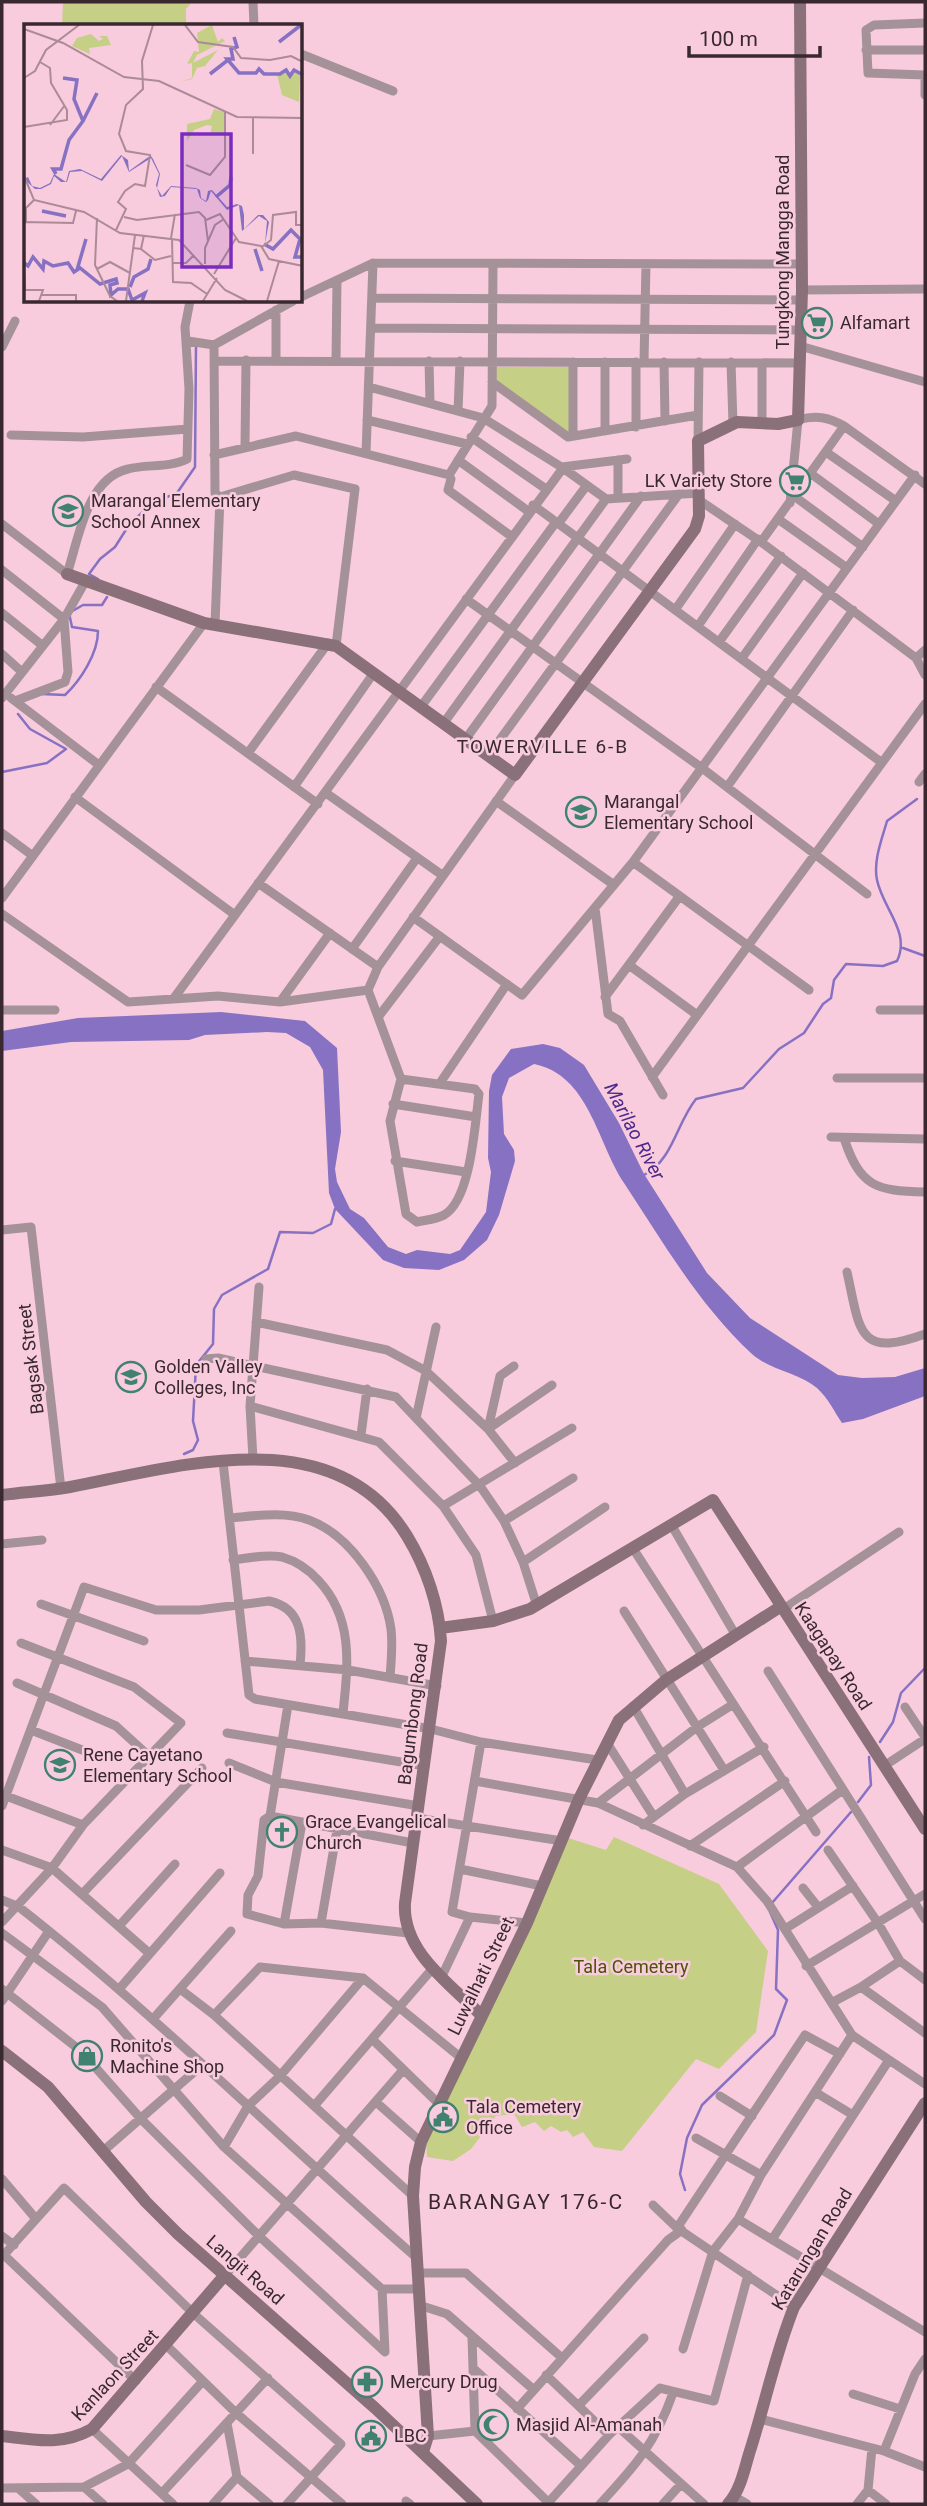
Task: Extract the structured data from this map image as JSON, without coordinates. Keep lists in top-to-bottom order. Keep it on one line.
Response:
{"streets":{"street":["Tungkong Mangga Road","Bagsak Street","Kaagapay Road","Bagumbong Road","Luwalhati Street","Katarungan Road","Langit Road","Kanlaon Street"]},"crossings":[["Bagsak Street","Bagumbong Road"],["Kaagapay Road","Luwalhati Street"],["Luwalhati Street","Langit Road"],["Langit Road","Kanlaon Street"]],"districts":["TOWERVILLE 6-B","BARANGAY 176-C"],"water":["Marilao River"],"parks":["Tala Cemetery"],"places":{"supermarket":["Alfamart","LK Variety Store"],"school or university":["Marangal Elementary School Annex","Marangal Elementary School","Golden Valley Colleges, Inc","Rene Cayetano Elementary School"],"church":["Grace Evangelical Church"],"shop":["Ronito's Machine Shop"],"public building":["Tala Cemetery Office","LBC"],"pharmacy":["Mercury Drug"],"mosque":["Masjid Al-Amanah"]},"scale_bar":"100 m"}
